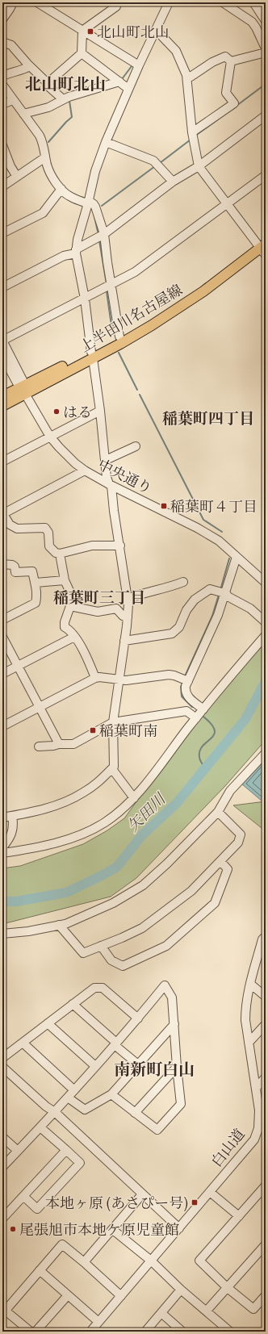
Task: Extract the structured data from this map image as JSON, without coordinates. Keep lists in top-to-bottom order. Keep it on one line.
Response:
{"streets":{"main road":["上半田川名古屋線"],"street":["中央通り","白山道"]},"crossings":[["上半田川名古屋線","中央通り"]],"districts":["北山町北山","稲葉町四丁目","稲葉町三丁目","南新町白山"],"water":["矢田川"],"places":{"transit":["北山町北山","稲葉町４丁目","稲葉町南","本地ヶ原 (あさぴー号)"],"other":["はる","尾張旭市本地ケ原児童館"]}}
